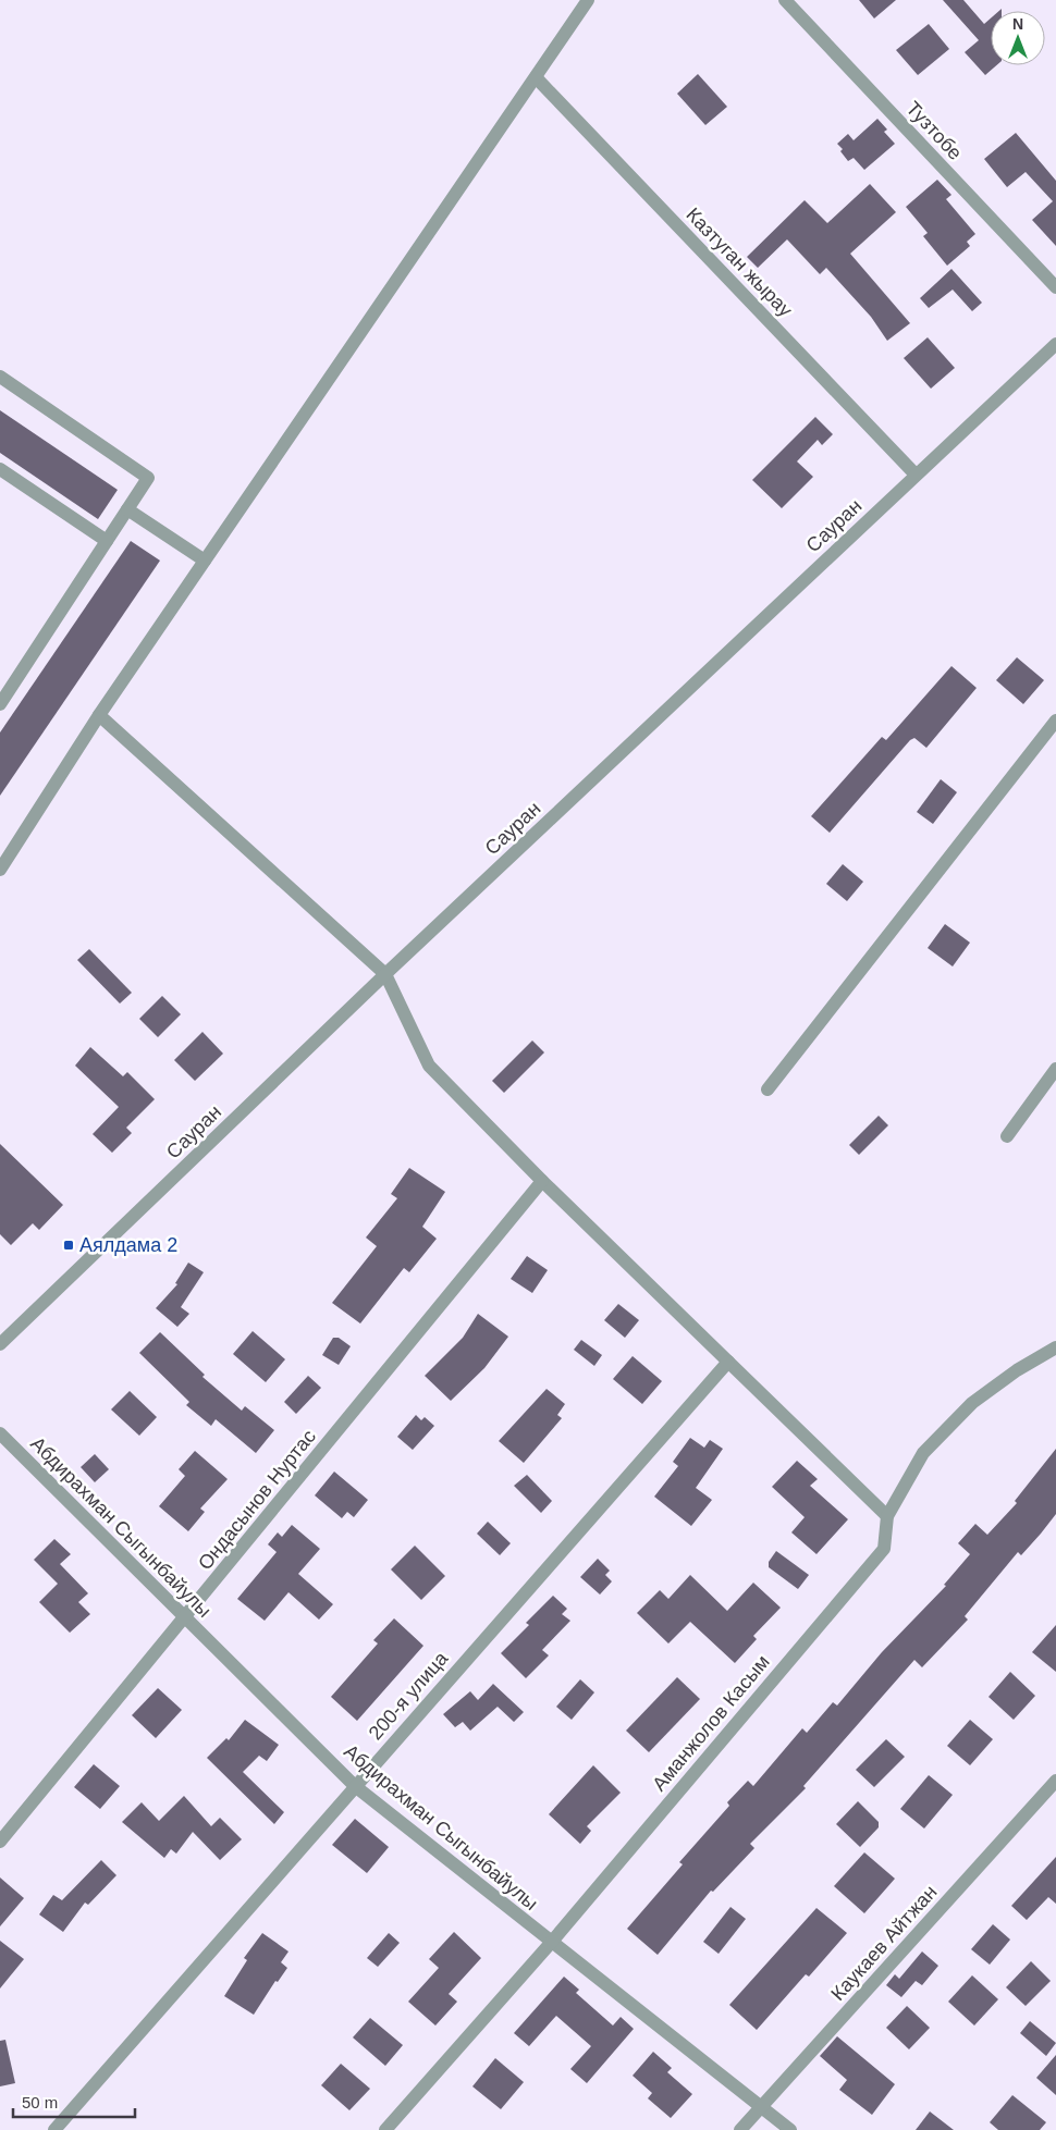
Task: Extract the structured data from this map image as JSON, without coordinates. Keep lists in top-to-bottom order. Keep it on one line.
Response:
{"streets":{"street":["Тузтобе","Казтуган жырау","Сауран","Ондасынов Нуртас","Абдирахман Сыгынбайулы","200-я улица","Аманжолов Касым","Каукаев Айтжан"]},"crossings":[["Казтуган жырау","Сауран"],["Ондасынов Нуртас","Абдирахман Сыгынбайулы"],["Абдирахман Сыгынбайулы","200-я улица"],["Абдирахман Сыгынбайулы","Аманжолов Касым"],["Абдирахман Сыгынбайулы","Каукаев Айтжан"]],"places":{"transit":["Аялдама 2"]},"scale_bar":"50 m","north":"top"}
